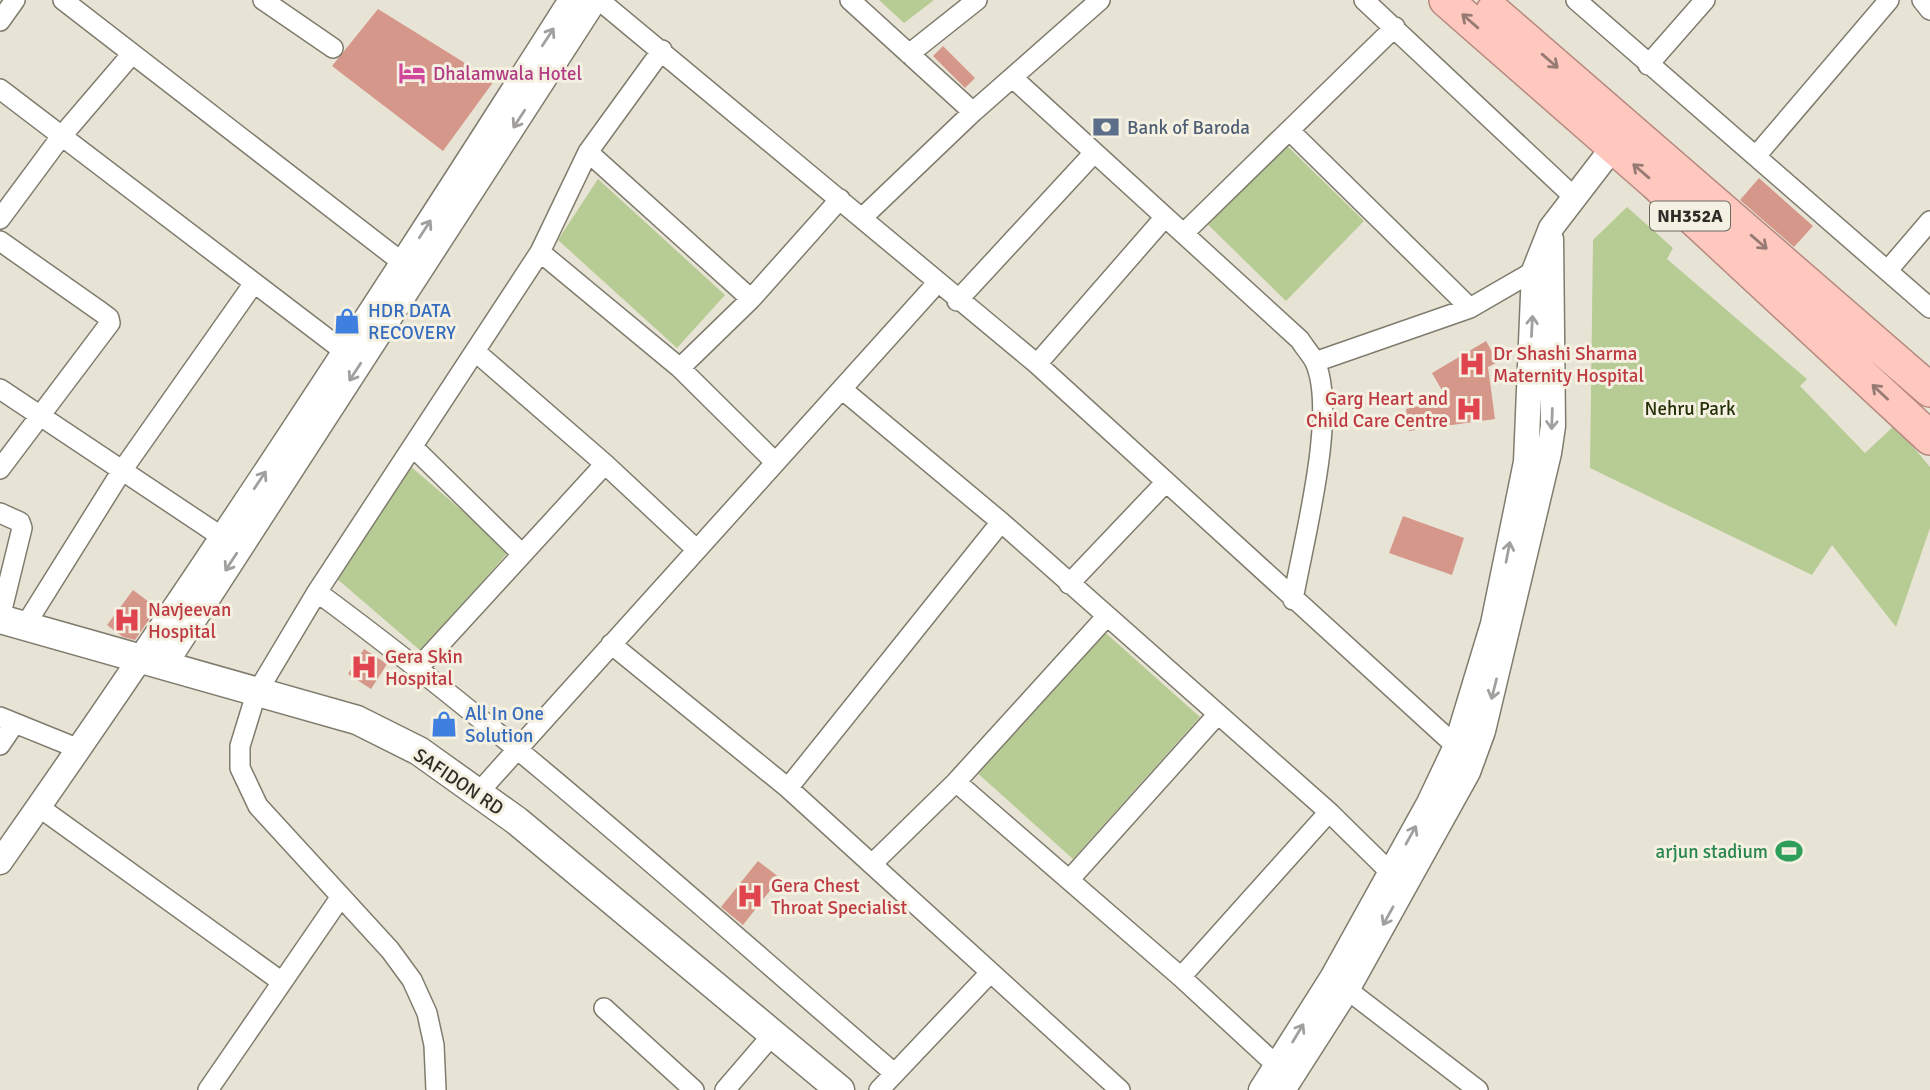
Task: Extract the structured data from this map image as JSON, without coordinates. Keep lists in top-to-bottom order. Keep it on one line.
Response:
{"streets":{"highway":["NH352A"],"main road":["SAFIDON RD"]},"parks":["Nehru Park"],"places":{"hotel":["Dhalamwala Hotel"],"bank":["Bank of Baroda"],"shop":["HDR DATA RECOVERY","All In One Solution"],"hospital":["Dr Shashi Sharma Maternity Hospital","Garg Heart and Child Care Centre","Navjeevan Hospital","Gera Skin Hospital","Gera Chest Throat Specialist"],"sports":["arjun stadium"]}}
